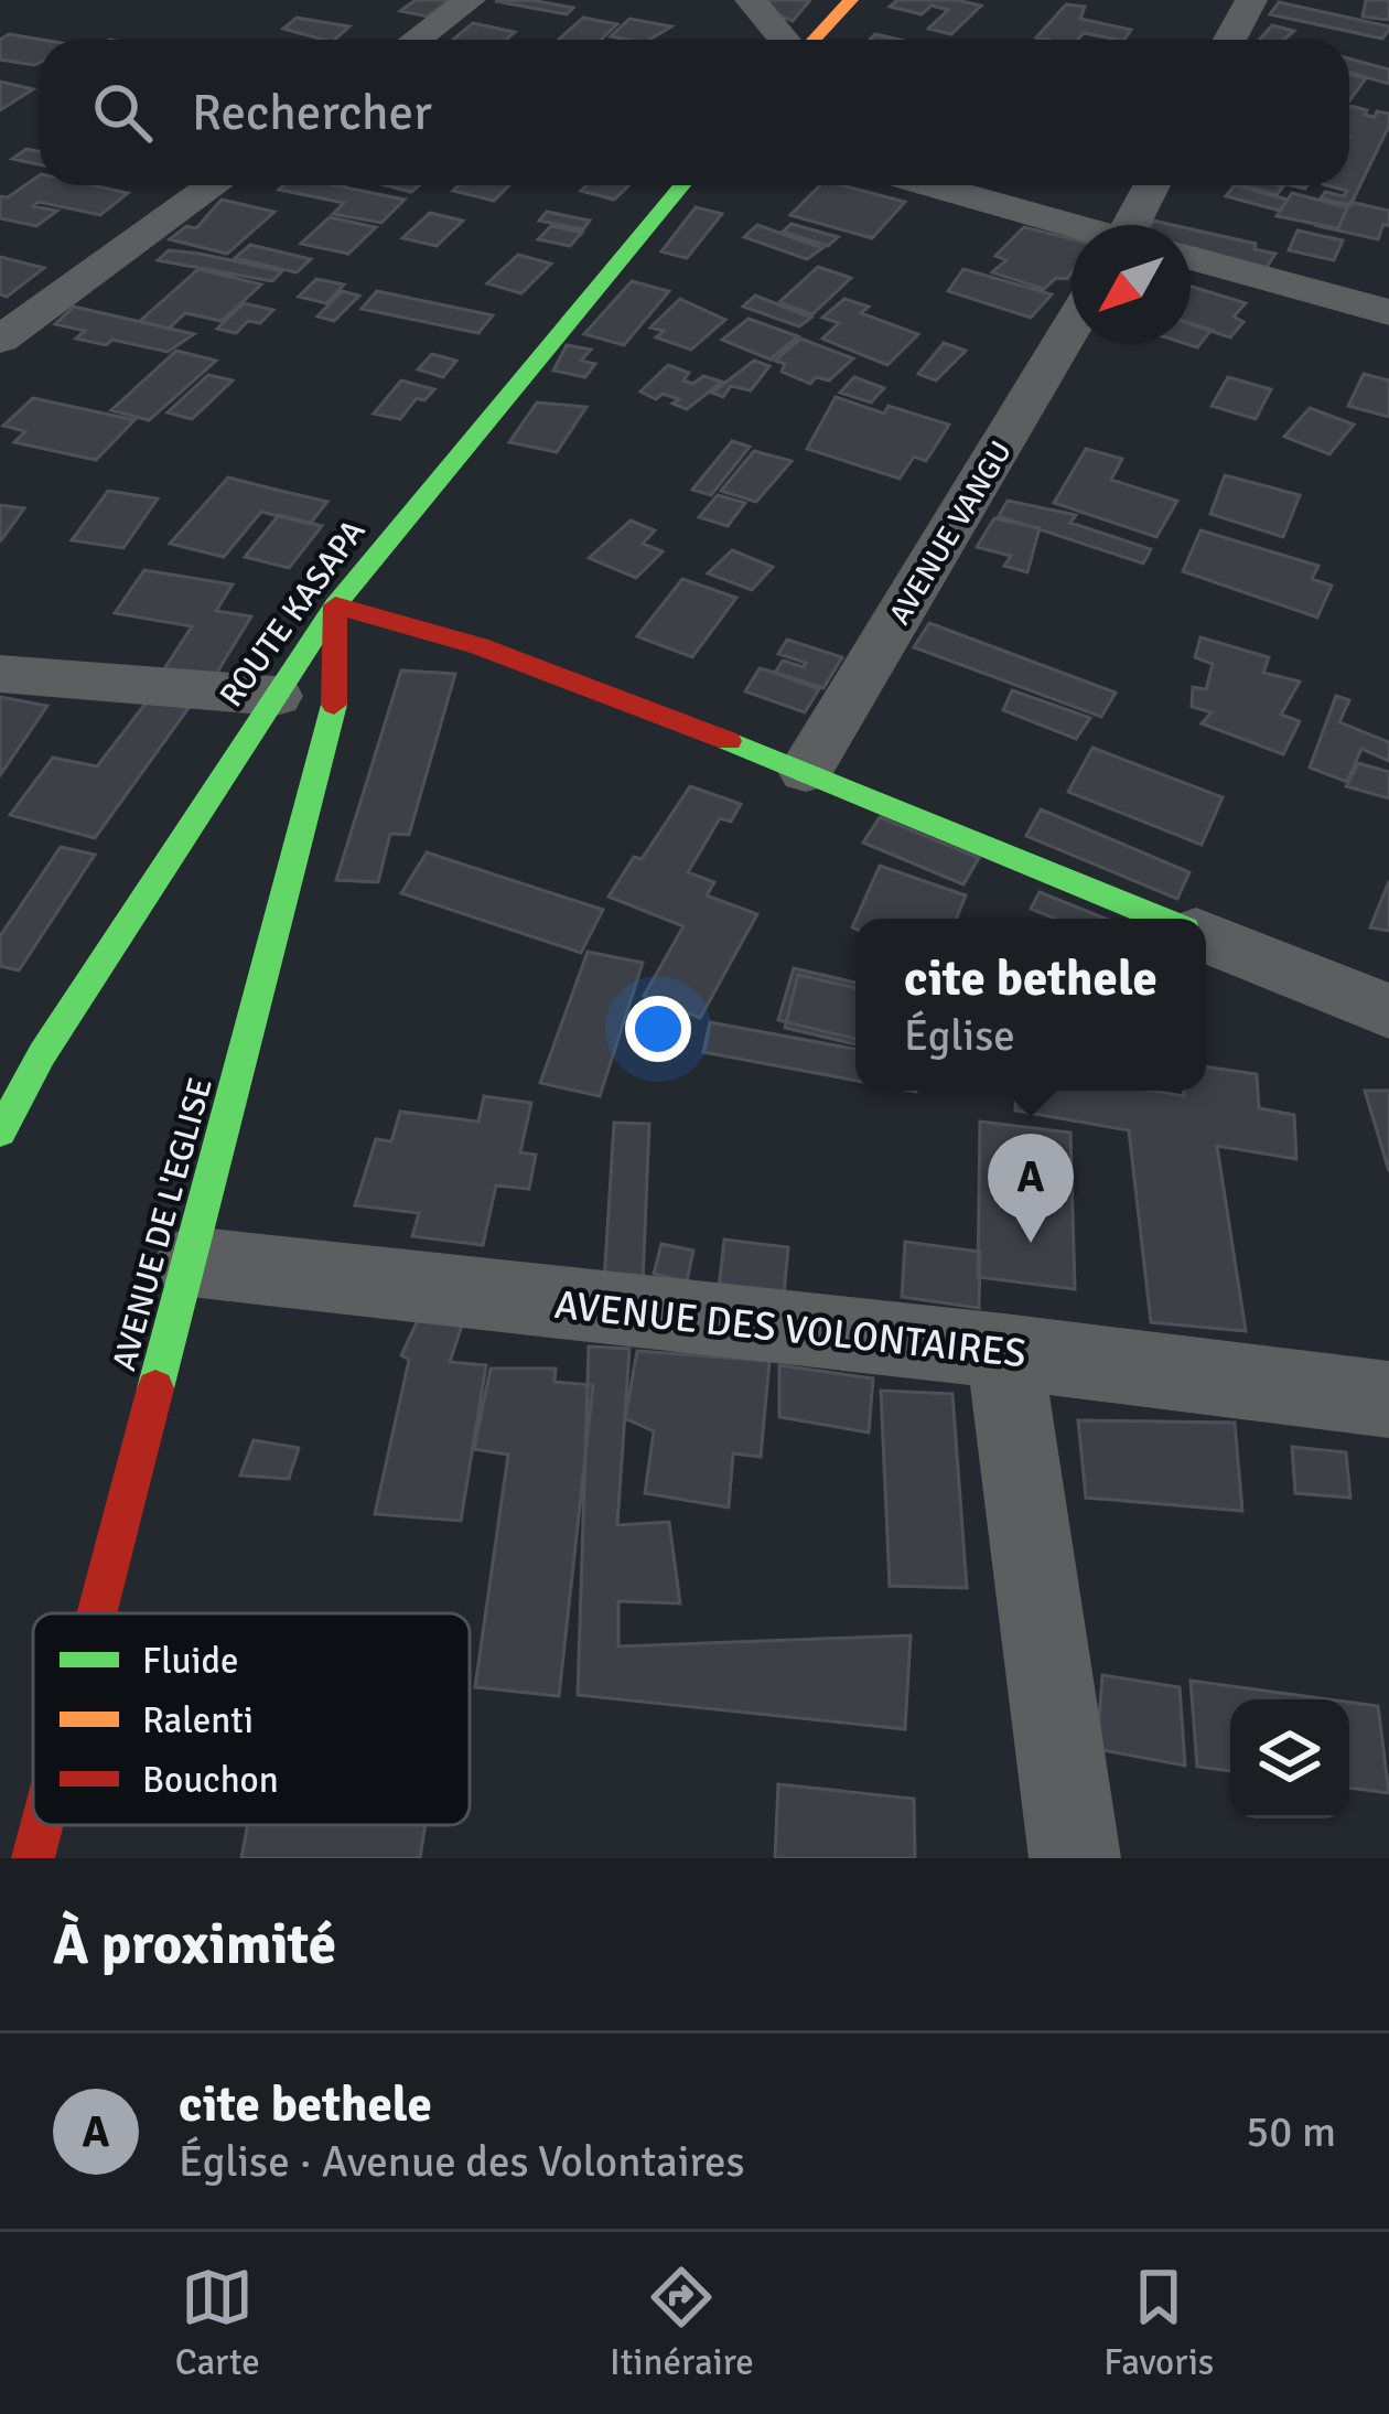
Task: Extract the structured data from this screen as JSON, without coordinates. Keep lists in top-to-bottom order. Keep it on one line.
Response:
{"streets":{"street":["AVENUE VANGU","ROUTE KASAPA","AVENUE DE L'EGLISE","AVENUE DES VOLONTAIRES"]},"crossings":[["ROUTE KASAPA","AVENUE DE L'EGLISE"],["AVENUE DE L'EGLISE","AVENUE DES VOLONTAIRES"]],"legend":["Fluide","Ralenti","Bouchon"],"north":"bottom left","page":{"search":"Rechercher","popup":["cite bethele","Église"],"pins":"A","heading":"À proximité","list":[{"mark":"A","name":"cite bethele","note":"Église · Avenue des Volontaires","value":"50 m"}],"nav":["Carte","Itinéraire","Favoris"]}}
